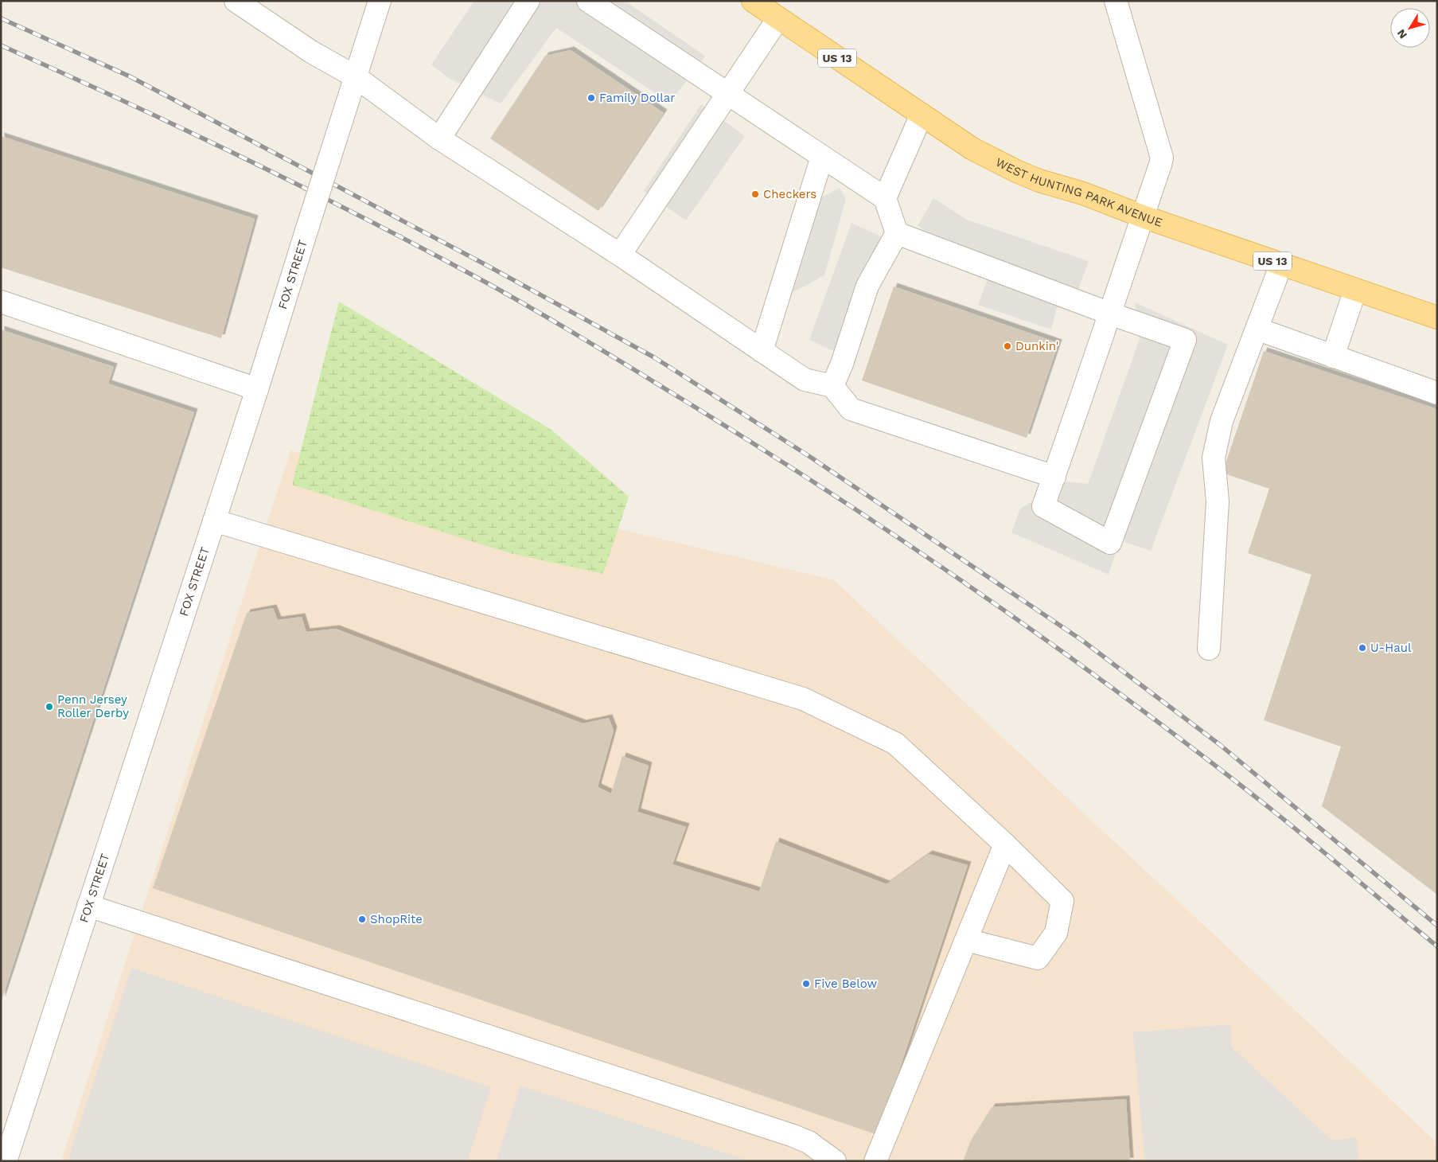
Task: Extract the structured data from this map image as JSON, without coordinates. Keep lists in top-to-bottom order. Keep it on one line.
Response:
{"streets":{"main road":["US 13","WEST HUNTING PARK AVENUE"],"street":["FOX STREET"]},"places":["Family Dollar","Checkers","Dunkin'","U-Haul","Penn Jersey Roller Derby","ShopRite","Five Below"],"north":"bottom left"}
